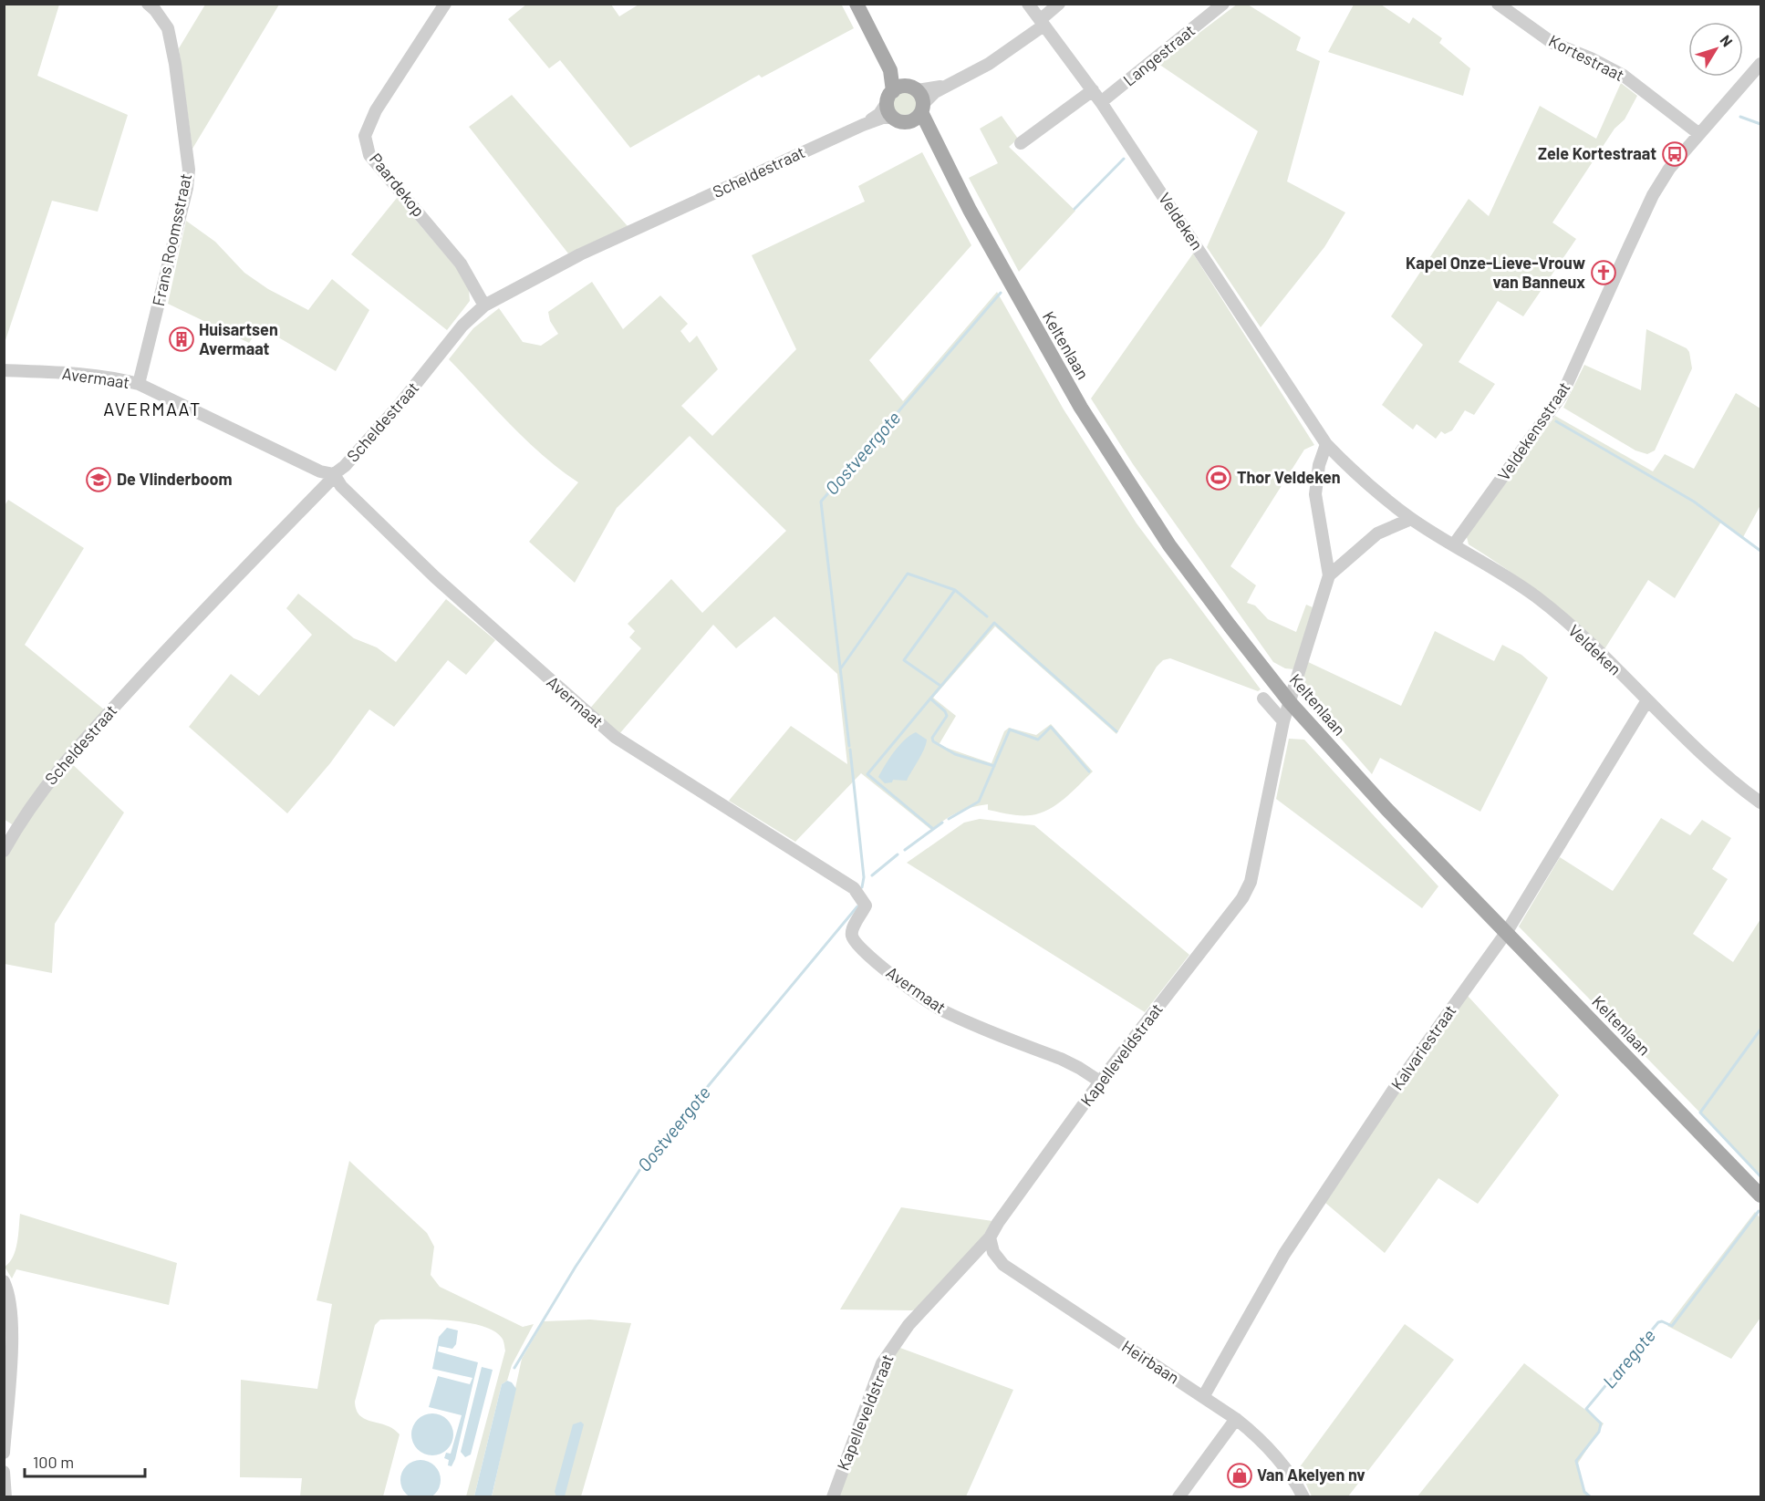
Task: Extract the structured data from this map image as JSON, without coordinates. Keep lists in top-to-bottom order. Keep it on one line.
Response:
{"streets":{"main road":["Keltenlaan"],"street":["Langestraat","Kortestraat","Scheldestraat","Paardekop","Veldeken","Frans Roomsstraat","Avermaat","Veldekensstraat","Kalvariestraat","Kapelleveldstraat","Heirbaan"]},"crossings":[["Langestraat","Veldeken"],["Kortestraat","Veldekensstraat"],["Scheldestraat","Paardekop"],["Scheldestraat","Keltenlaan"],["Scheldestraat","Avermaat"],["Veldeken","Veldekensstraat"],["Veldeken","Kalvariestraat"],["Frans Roomsstraat","Avermaat"],["Keltenlaan","Kalvariestraat"],["Keltenlaan","Kapelleveldstraat"],["Avermaat","Kapelleveldstraat"],["Kalvariestraat","Heirbaan"],["Kapelleveldstraat","Heirbaan"]],"districts":["AVERMAAT"],"water":["Oostveergote","Laregote"],"places":{"bus stop":["Zele Kortestraat"],"church":["Kapel Onze-Lieve-Vrouw van Banneux"],"building":["Huisartsen Avermaat"],"sports":["Thor Veldeken"],"school or university":["De Vlinderboom"],"shop":["Van Akelyen nv"]},"scale_bar":"100 m","north":"top right"}
